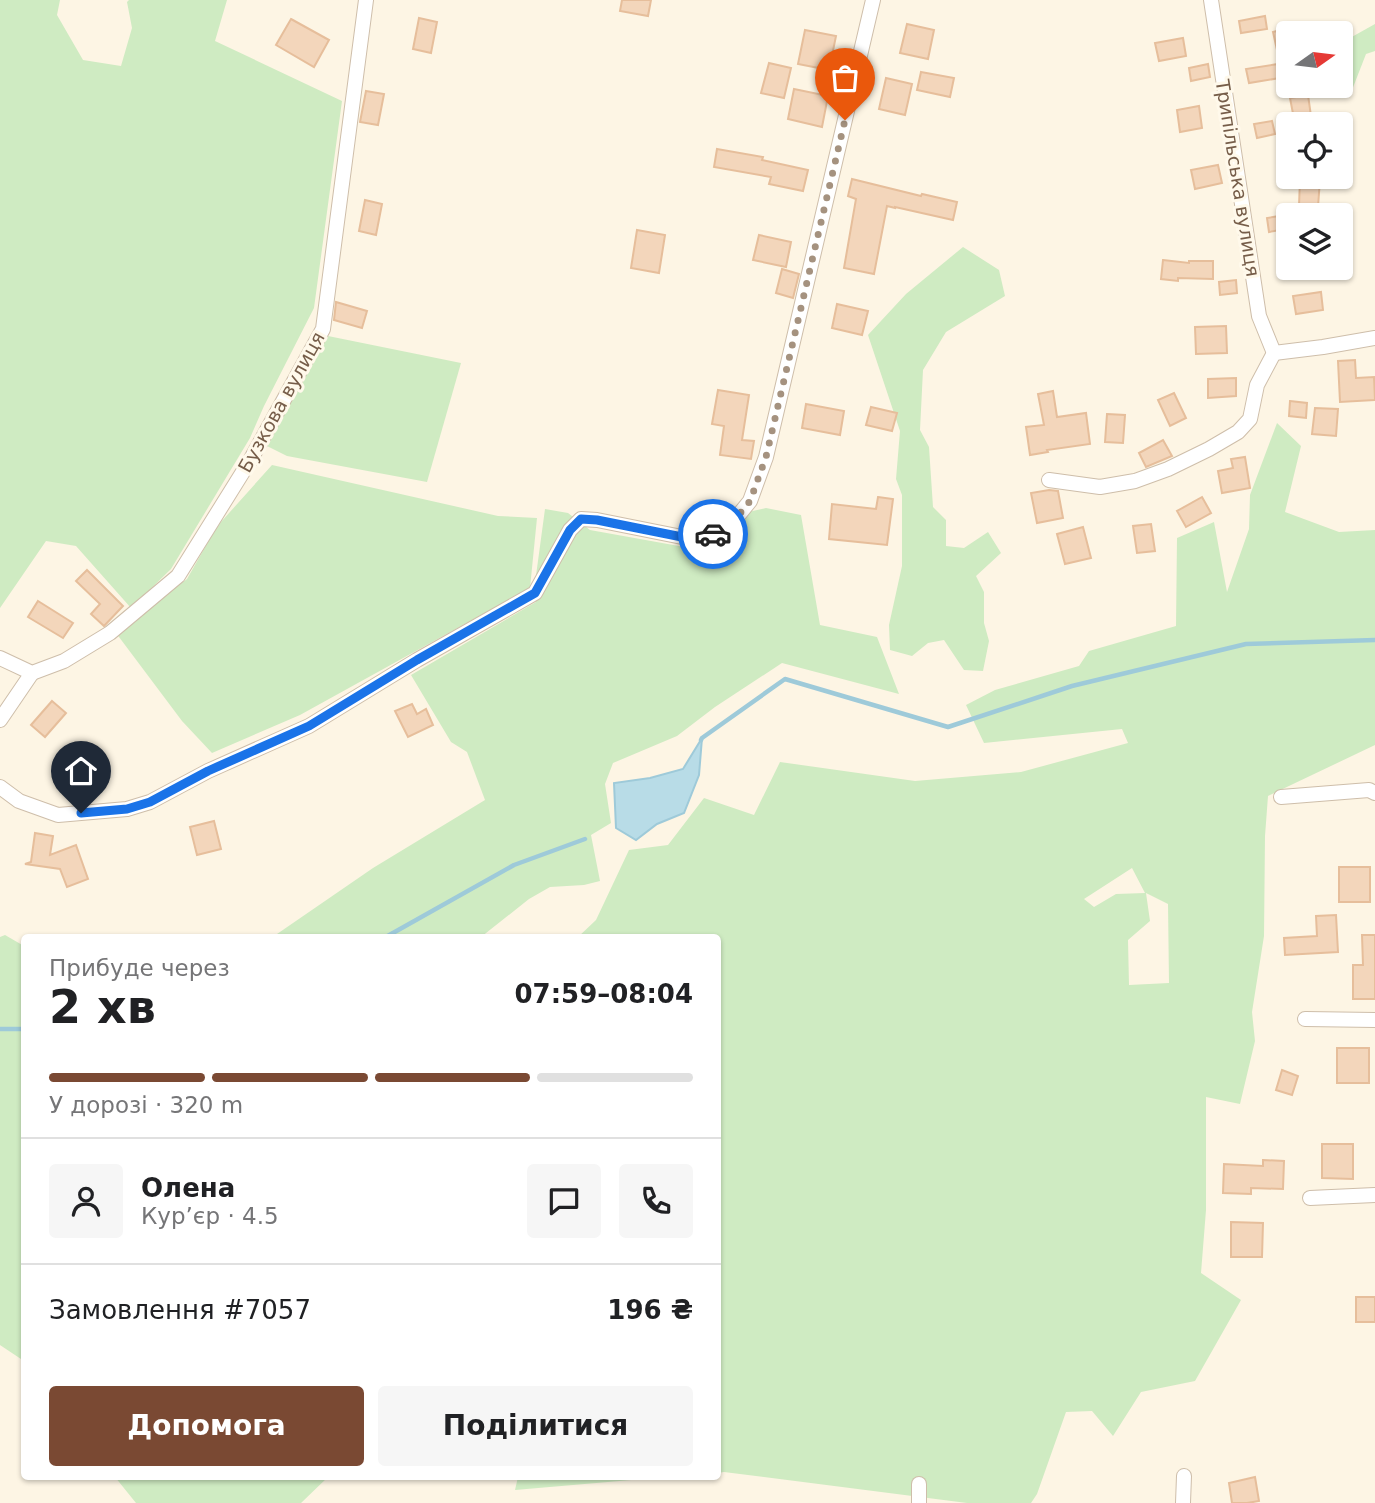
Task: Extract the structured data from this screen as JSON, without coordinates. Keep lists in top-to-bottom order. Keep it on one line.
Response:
{"streets":{"street":["Трипільська вулиця","Бузкова вулиця"]},"north":"right","page":{"heading":["2 хв","Прибуде через","07:59–08:04"],"panel":["Олена","Кур’єр · 4.5","Замовлення #7057","196 ₴"],"bar":"У дорозі · 320 m","buttons":["Допомога","Поділитися"]}}
